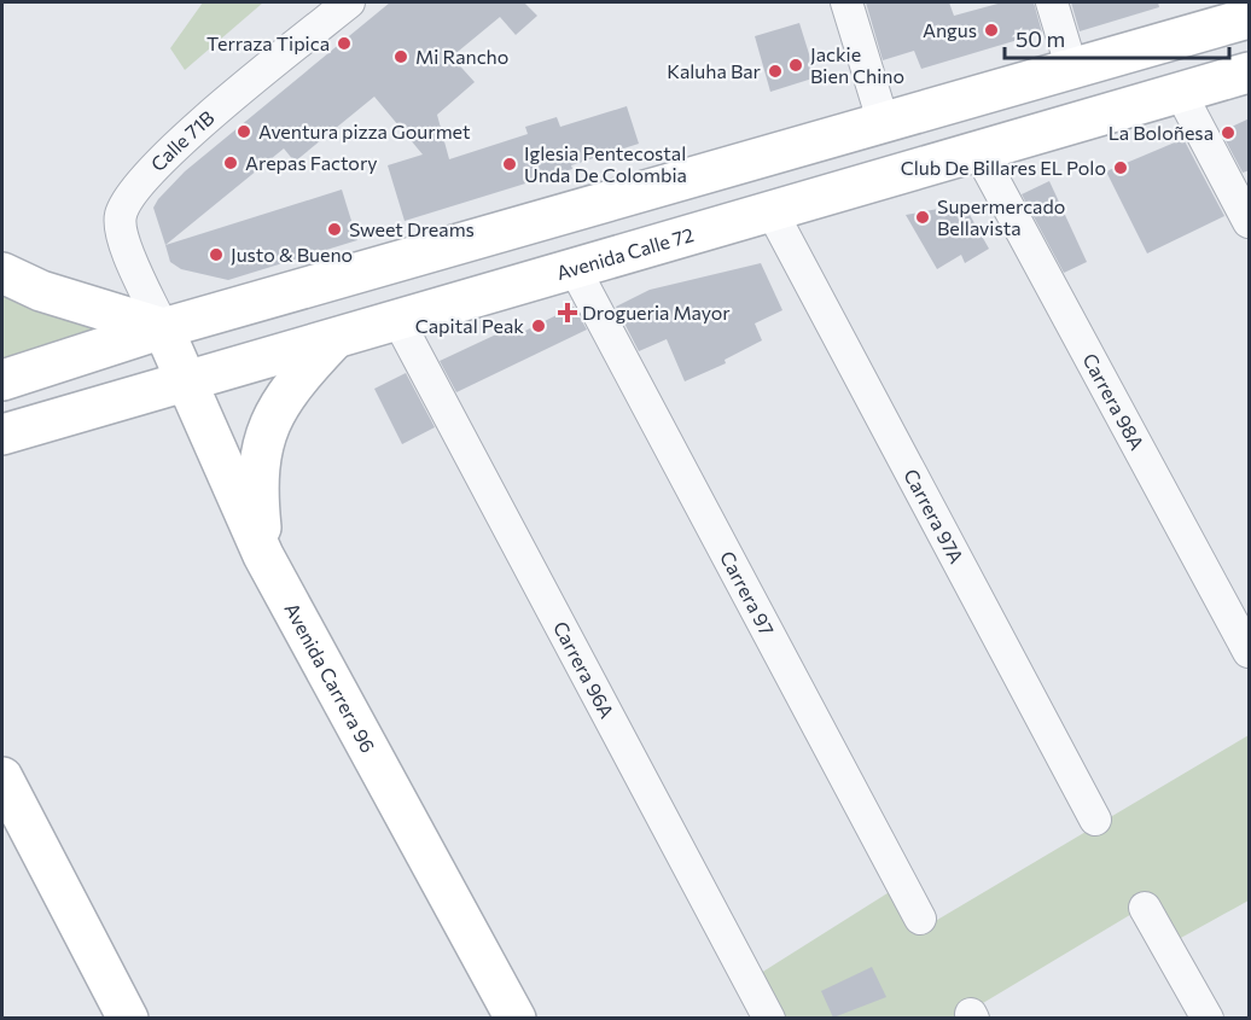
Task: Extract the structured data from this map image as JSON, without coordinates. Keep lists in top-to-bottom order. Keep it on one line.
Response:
{"streets":{"main road":["Avenida Calle 72","Avenida Carrera 96"],"street":["Calle 71B","Carrera 98A","Carrera 97A","Carrera 97","Carrera 96A"]},"crossings":[["Calle 71B","Avenida Carrera 96"],["Avenida Calle 72","Carrera 98A"],["Avenida Calle 72","Carrera 97A"],["Avenida Calle 72","Carrera 97"],["Avenida Calle 72","Carrera 96A"],["Avenida Calle 72","Avenida Carrera 96"]],"places":{"other":["Angus","Terraza Tipica","Mi Rancho","Jackie Bien Chino","Kaluha Bar","Aventura pizza Gourmet","La Boloñesa","Arepas Factory","Iglesia Pentecostal Unda De Colombia","Club De Billares EL Polo","Supermercado Bellavista","Sweet Dreams","Justo & Bueno","Capital Peak"],"health":["Drogueria Mayor"]},"scale_bar":"50 m"}
